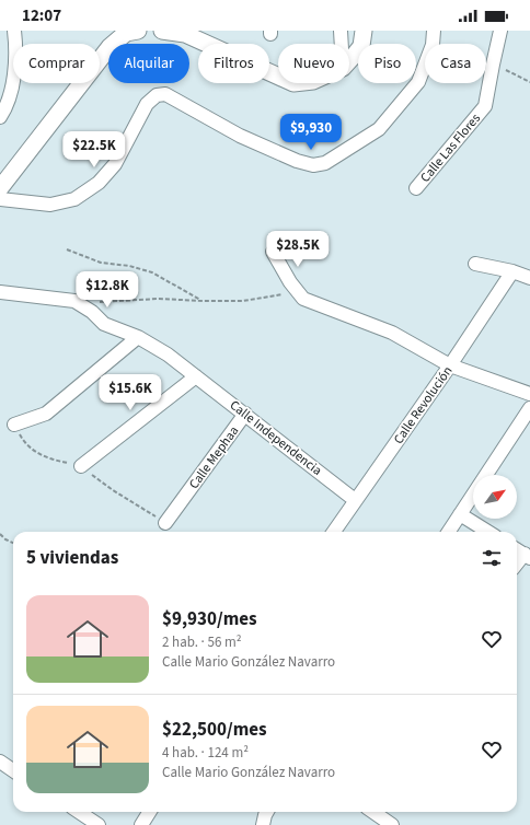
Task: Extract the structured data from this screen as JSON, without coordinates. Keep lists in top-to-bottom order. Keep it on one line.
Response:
{"streets":{"street":["Calle Las Flores","Calle Revolución","Calle Independencia","Calle Mephaa"]},"crossings":[["Calle Revolución","Calle Independencia"],["Calle Independencia","Calle Mephaa"]],"north":"top right","page":{"status":"12:07","chip":["Comprar","Alquilar","Filtros","Nuevo","Piso","Casa"],"price":["$9,930","$22.5K","$28.5K","$12.8K","$15.6K"],"heading":"5 viviendas","list":[{"name":"$9,930/mes","note":"2 hab. · 56 m² · Calle Mario González Navarro"},{"name":"$22,500/mes","note":"4 hab. · 124 m² · Calle Mario González Navarro"}]}}
